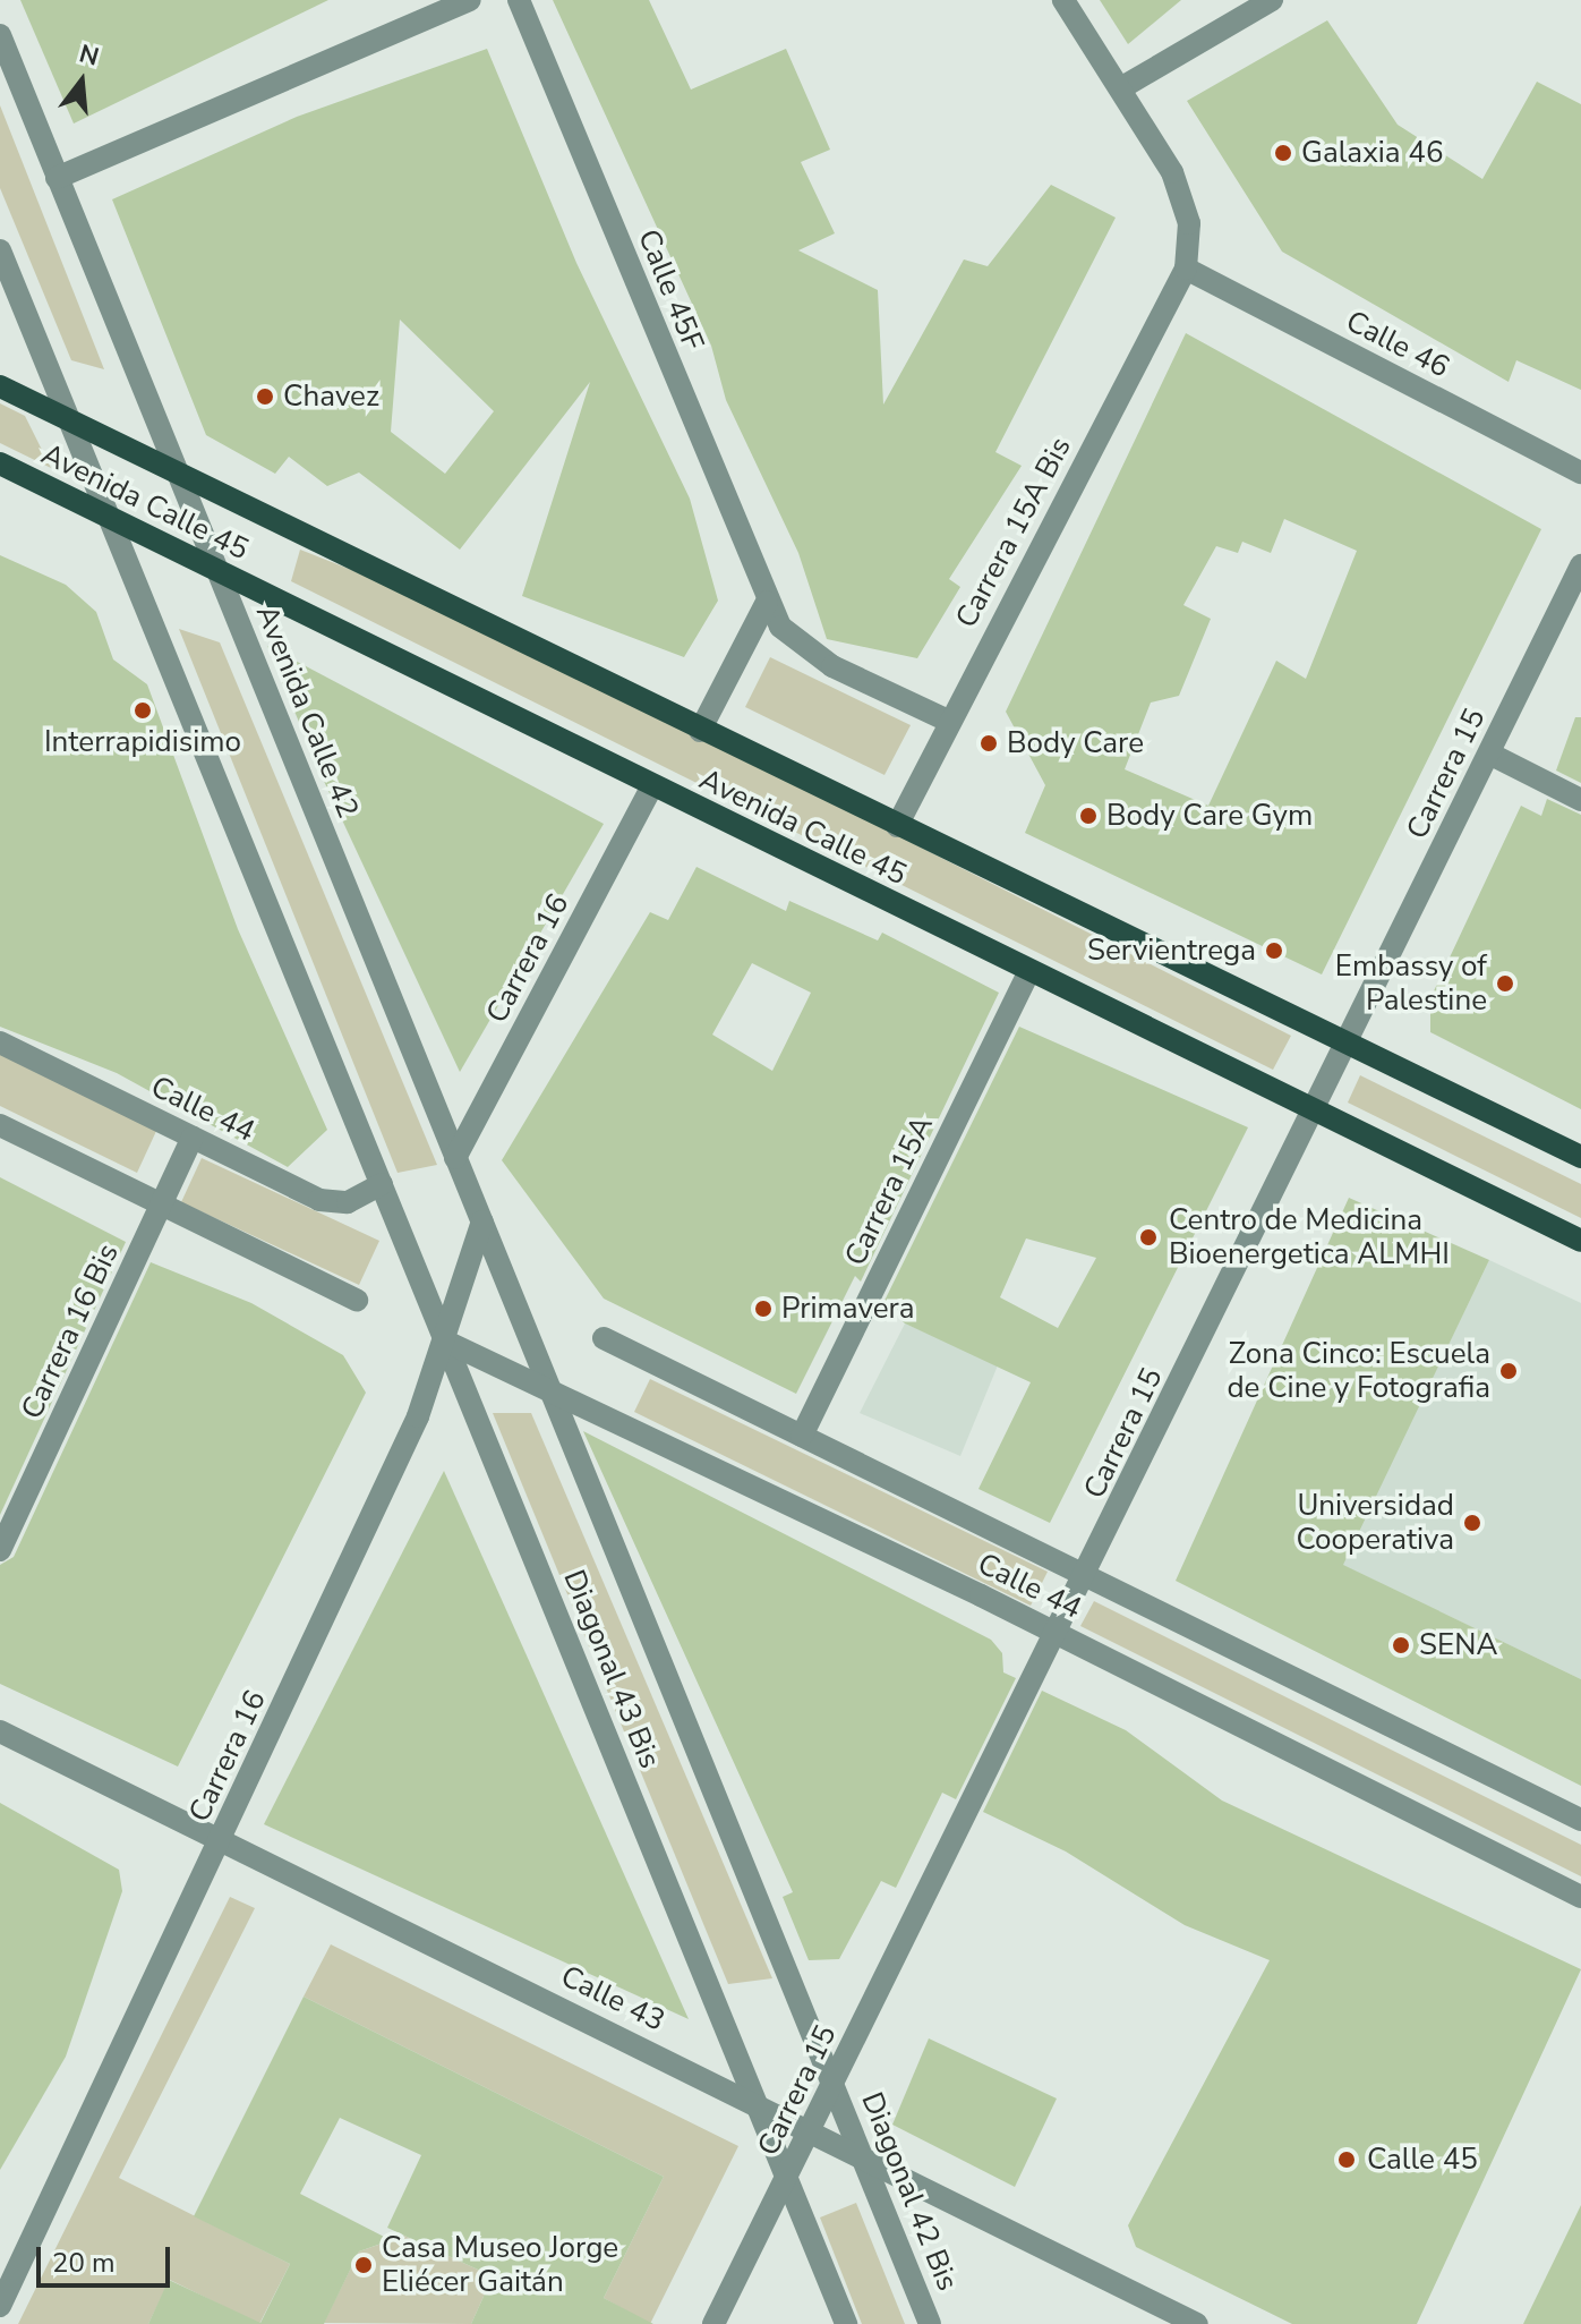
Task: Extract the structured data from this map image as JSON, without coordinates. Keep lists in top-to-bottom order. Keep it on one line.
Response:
{"streets":{"main road":["Avenida Calle 45"],"street":["Calle 45F","Calle 46","Carrera 15A Bis","Avenida Calle 42","Carrera 15","Carrera 16","Calle 44","Carrera 15A","Carrera 16 Bis","Diagonal 43 Bis","Calle 43","Diagonal 42 Bis"]},"crossings":[["Calle 45F","Carrera 15A Bis"],["Calle 46","Carrera 15A Bis"],["Avenida Calle 45","Carrera 15A Bis"],["Avenida Calle 45","Avenida Calle 42"],["Avenida Calle 45","Carrera 15"],["Avenida Calle 45","Carrera 16"],["Avenida Calle 45","Carrera 15A"],["Avenida Calle 42","Carrera 16"],["Avenida Calle 42","Diagonal 43 Bis"],["Carrera 15","Calle 44"],["Carrera 15","Diagonal 43 Bis"],["Carrera 15","Calle 43"],["Carrera 15","Diagonal 42 Bis"],["Carrera 16","Calle 44"],["Carrera 16","Diagonal 43 Bis"],["Carrera 16","Calle 43"],["Calle 44","Carrera 15A"],["Calle 44","Carrera 16 Bis"],["Calle 44","Diagonal 43 Bis"],["Diagonal 43 Bis","Calle 43"],["Diagonal 43 Bis","Diagonal 42 Bis"],["Calle 43","Diagonal 42 Bis"]],"places":["Galaxia 46","Chavez","Interrapidisimo","Body Care","Body Care Gym","Servientrega","Embassy of Palestine","Centro de Medicina Bioenergetica ALMHI","Primavera","Zona Cinco: Escuela de Cine y Fotografia","Universidad Cooperativa","SENA","Calle 45","Casa Museo Jorge Eliécer Gaitán"],"scale_bar":"20 m","north":"top"}
